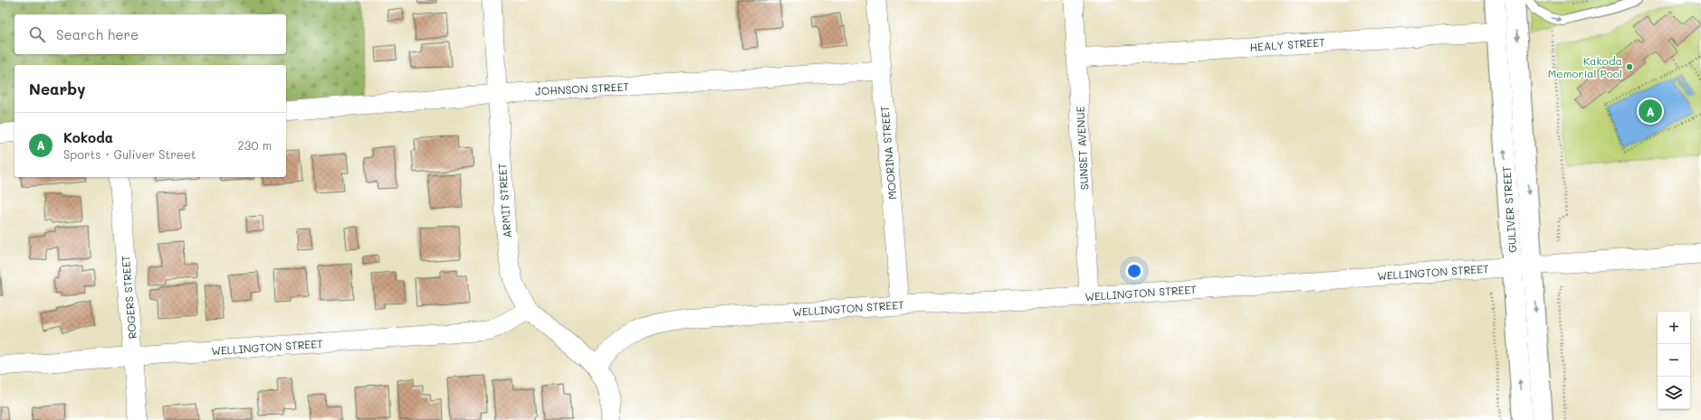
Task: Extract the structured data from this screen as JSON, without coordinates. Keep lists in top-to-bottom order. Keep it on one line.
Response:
{"streets":{"main road":["GULIVER STREET"],"street":["HEALY STREET","JOHNSON STREET","SUNSET AVENUE","MOORINA STREET","ARMIT STREET","WELLINGTON STREET","ROGERS STREET"]},"crossings":[["HEALY STREET","SUNSET AVENUE"],["HEALY STREET","GULIVER STREET"],["JOHNSON STREET","MOORINA STREET"],["JOHNSON STREET","ARMIT STREET"],["SUNSET AVENUE","WELLINGTON STREET"],["MOORINA STREET","WELLINGTON STREET"],["ARMIT STREET","WELLINGTON STREET"],["GULIVER STREET","WELLINGTON STREET"],["WELLINGTON STREET","ROGERS STREET"]],"places":["Kakoda Memorial Pool"],"page":{"search":"Search here","heading":"Nearby","pins":"A","list":[{"mark":"A","name":"Kokoda","note":"Sports · Guliver Street","value":"230 m"}],"map_buttons":["+","−"]}}
